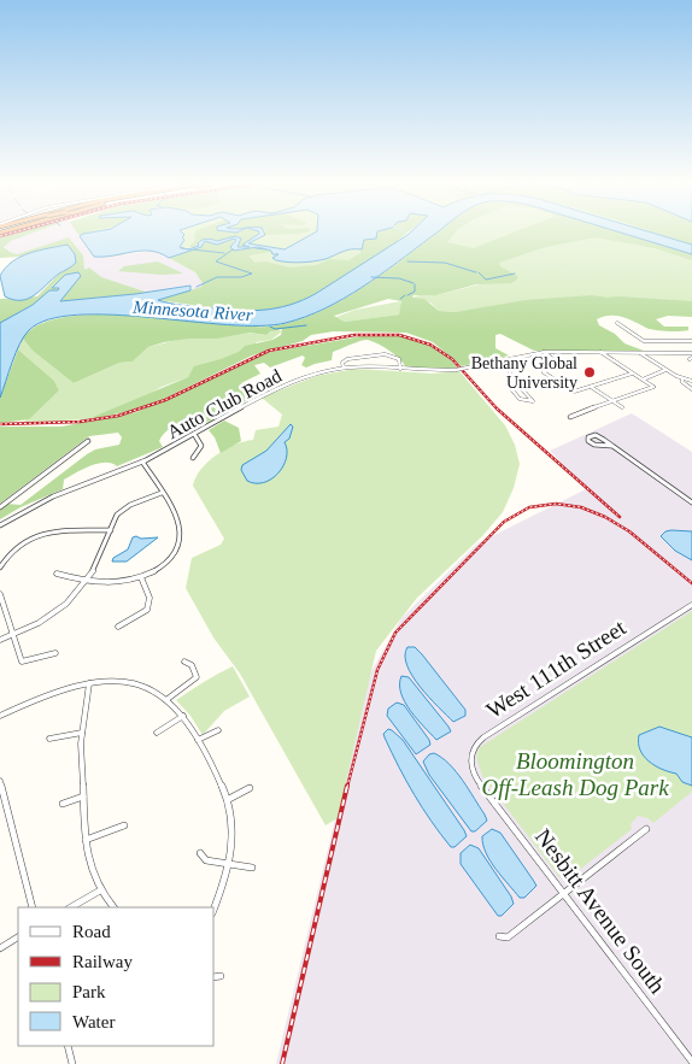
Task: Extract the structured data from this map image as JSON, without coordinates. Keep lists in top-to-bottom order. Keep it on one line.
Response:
{"streets":{"street":["Auto Club Road","West 111th Street","Nesbitt Avenue South"]},"crossings":[["West 111th Street","Nesbitt Avenue South"]],"water":["Minnesota River"],"parks":["Bloomington Off-Leash Dog Park"],"places":["Bethany Global University"],"legend":["Road","Railway","Park","Water"]}
